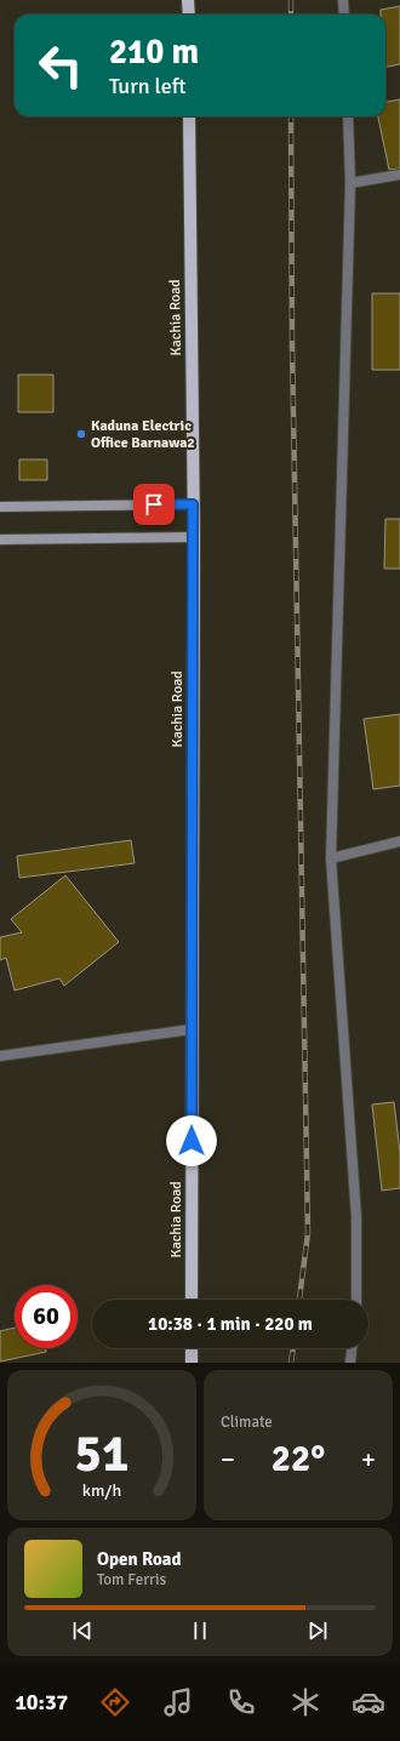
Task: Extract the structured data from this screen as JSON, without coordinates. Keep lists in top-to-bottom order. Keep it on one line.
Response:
{"streets":{"main road":["Kachia Road"]},"places":["Kaduna Electric Office Barnawa2"],"page":{"turn":["210 m","Turn left"],"limit":"60","trip":"10:38 · 1 min · 220 m","tile":"Climate","heat":["−","22°","+"],"song":["Open Road","Tom Ferris"],"tabs":"10:37","gauge":["51","km/h"]}}
